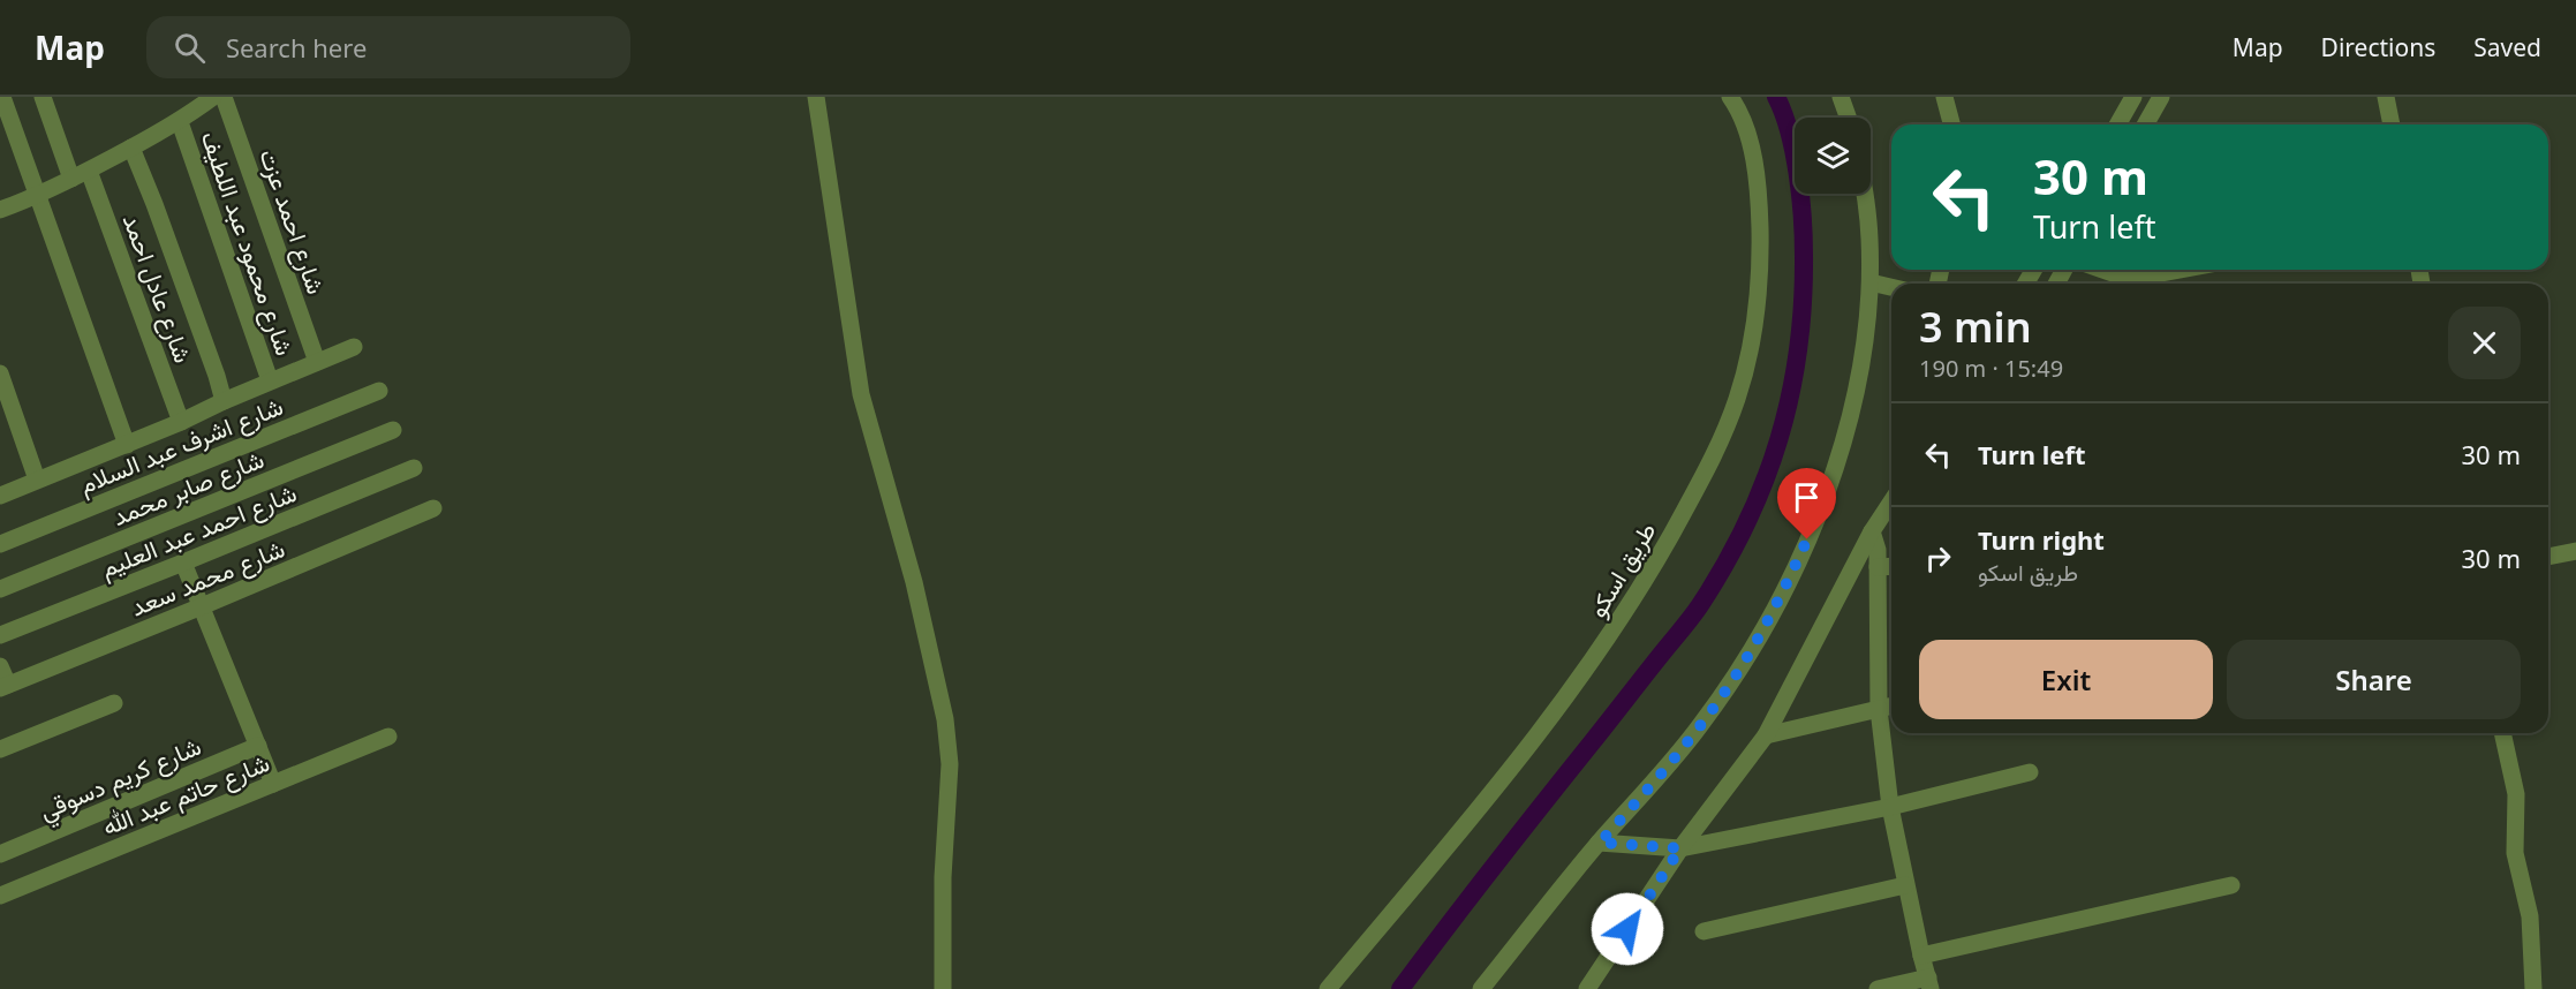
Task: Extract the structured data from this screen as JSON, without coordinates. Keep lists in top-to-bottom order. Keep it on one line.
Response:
{"streets":{"street":["شارع احمد عزت","شارع محمود عبد اللطيف","شارع عادل احمد","شارع اشرف عبد السلام","شارع صابر محمد","شارع احمد عبد العليم","طريق اسكو","شارع محمد سعد","شارع كريم دسوقي","شارع حاتم عبد الله"]},"page":{"header":"Map","search":"Search here","nav":["Map","Directions","Saved"],"turn":["30 m","Turn left"],"heading":["3 min","190 m · 15:49"],"list":[{"name":"Turn left","value":"30 m"},{"name":"Turn right","note":"طريق اسكو","value":"30 m"}],"buttons":["Exit","Share"]}}
